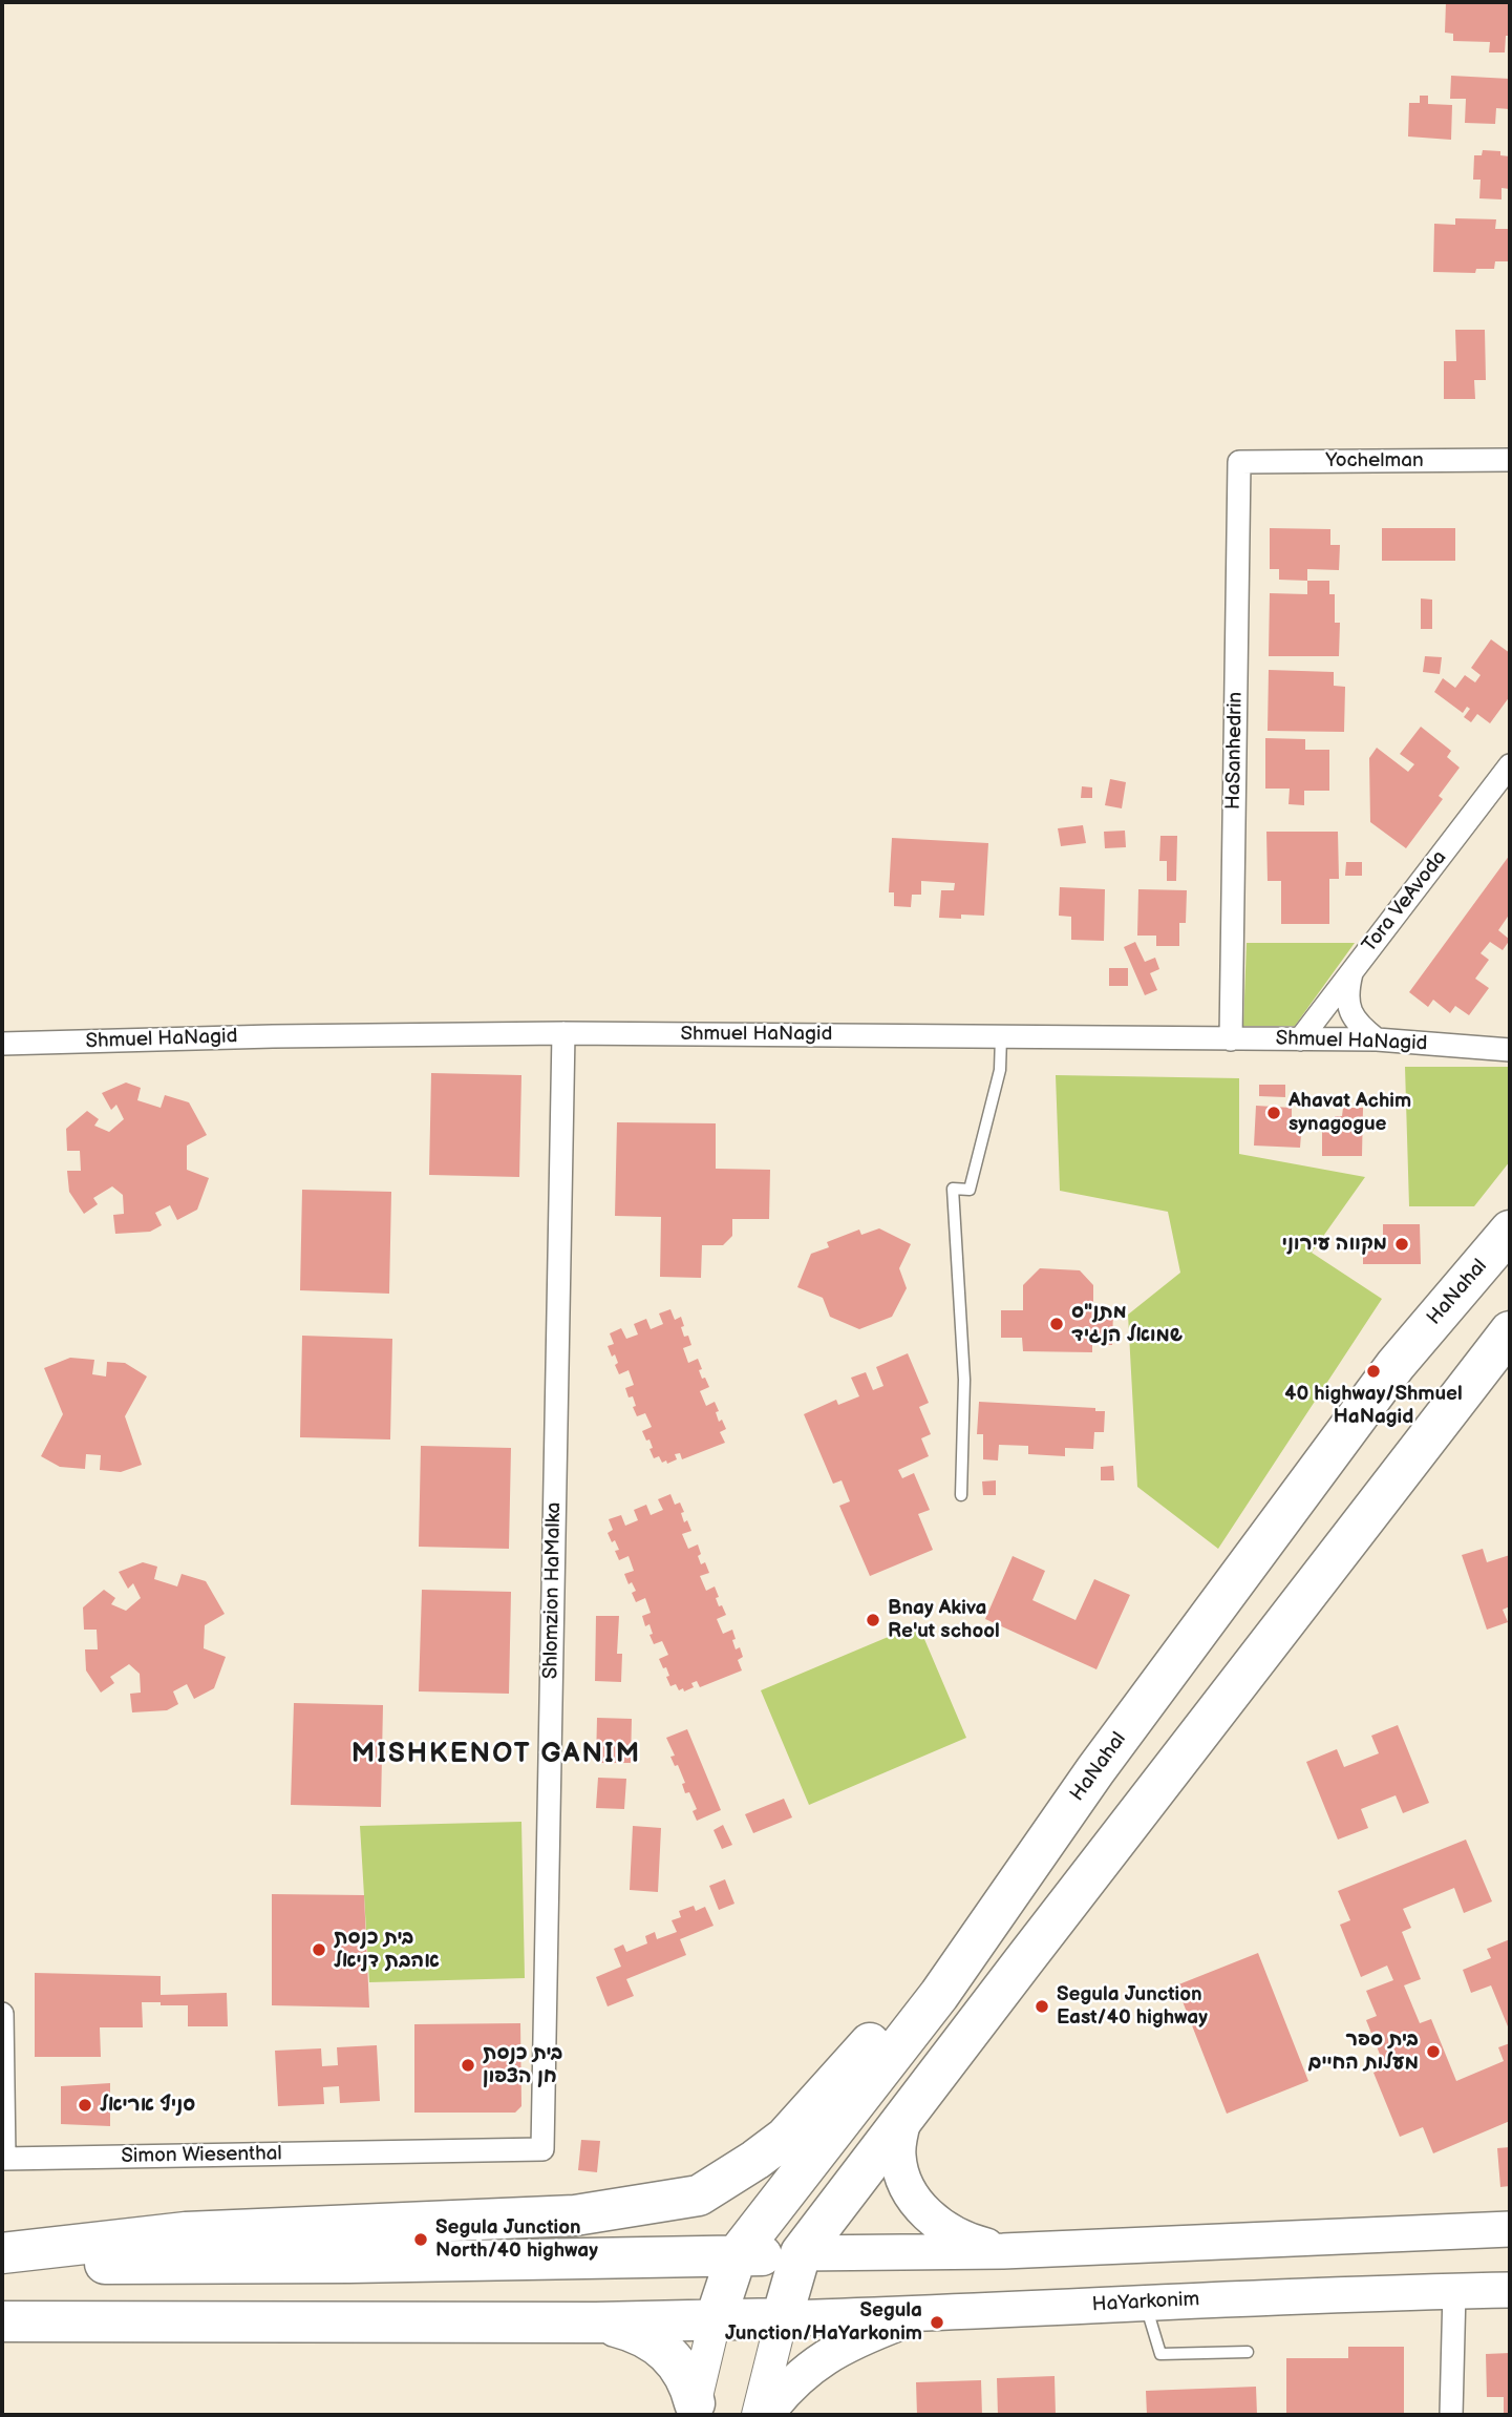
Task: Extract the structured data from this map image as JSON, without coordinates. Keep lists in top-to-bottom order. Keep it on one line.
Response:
{"streets":{"highway":["HaNahal"],"main road":["HaYarkonim"],"street":["Yochelman","HaSanhedrin","Tora VeAvoda","Shmuel HaNagid","Shlomzion HaMalka","Simon Wiesenthal"]},"crossings":[["Yochelman","HaSanhedrin"],["HaSanhedrin","Shmuel HaNagid"],["Tora VeAvoda","Shmuel HaNagid"],["Shmuel HaNagid","Shlomzion HaMalka"],["Shlomzion HaMalka","Simon Wiesenthal"]],"districts":["MISHKENOT GANIM"],"places":["Ahavat Achim synagogue","מקווה עירוני","מתנ\"ס שמואל הנגיד","40 highway/Shmuel HaNagid","Bnay Akiva Re'ut school","בית כנסת אהבת דניאל","Segula Junction East/40 highway","בית ספר מעלות החיים","בית כנסת חן הצפון","סניף אריאל","Segula Junction North/40 highway","Segula Junction/HaYarkonim"]}
